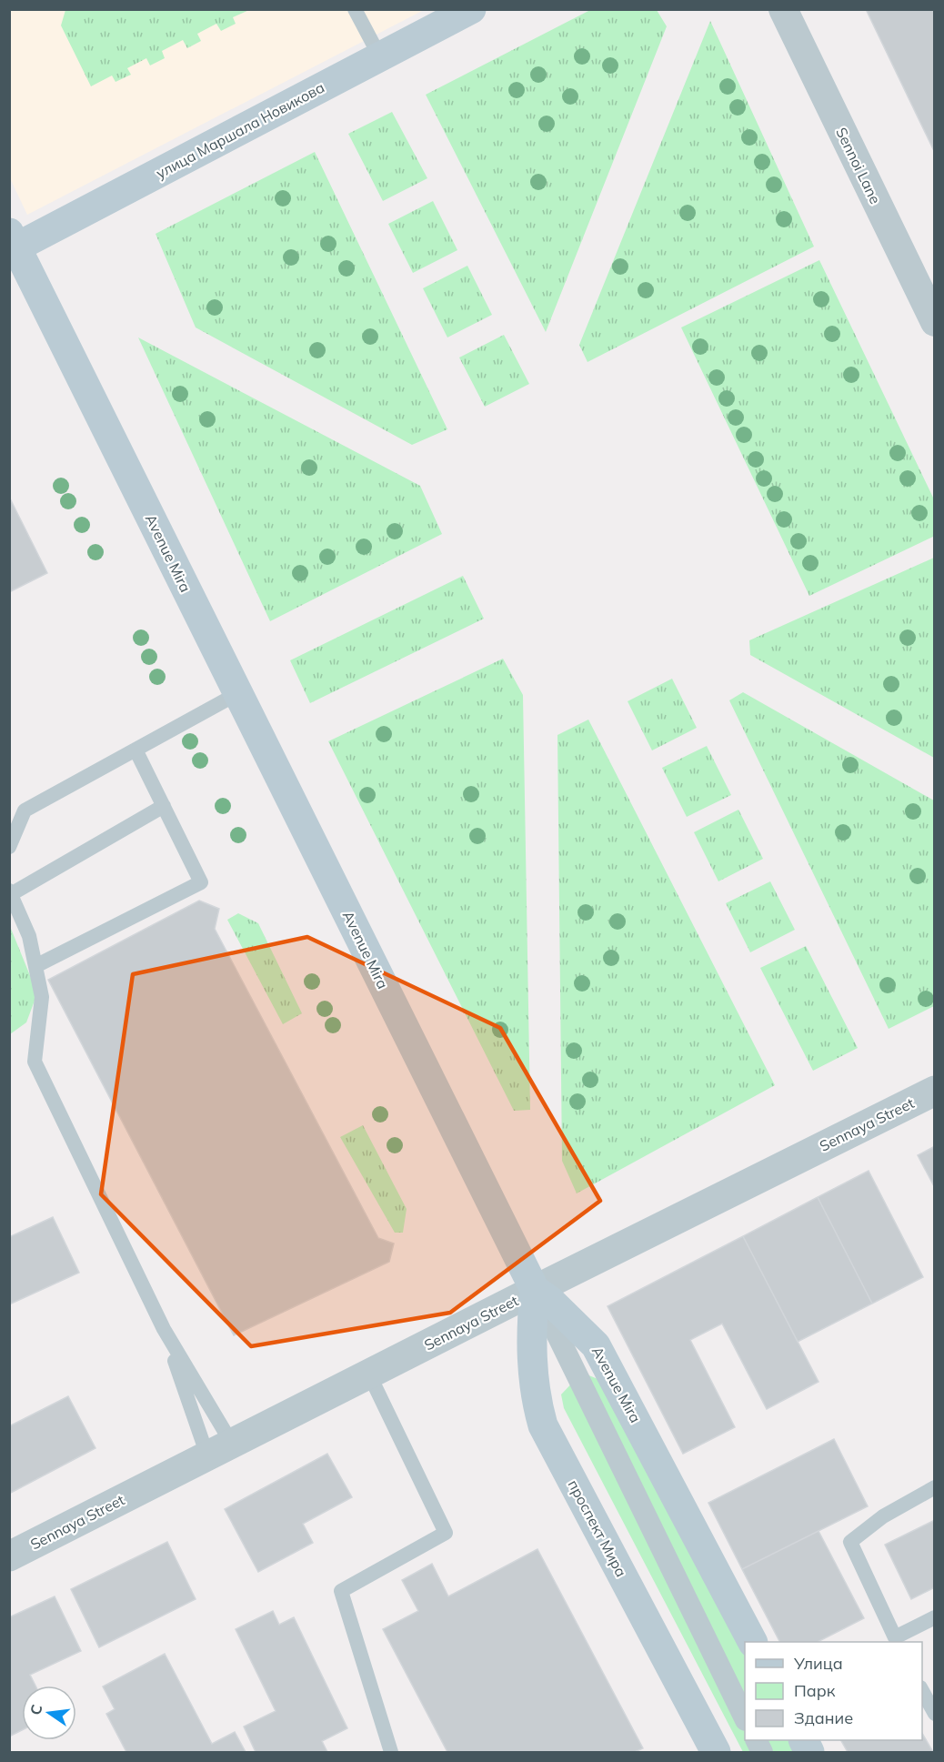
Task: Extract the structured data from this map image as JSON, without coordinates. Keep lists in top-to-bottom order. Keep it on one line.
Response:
{"streets":{"main road":["улица Маршала Новикова","Avenue Mira","проспект Мира"],"street":["Sennoi Lane","Sennaya Street"]},"crossings":[["улица Маршала Новикова","Avenue Mira"],["Avenue Mira","Sennaya Street"],["Avenue Mira","проспект Мира"],["Sennaya Street","проспект Мира"]],"legend":["Улица","Парк","Здание"],"north":"left"}
